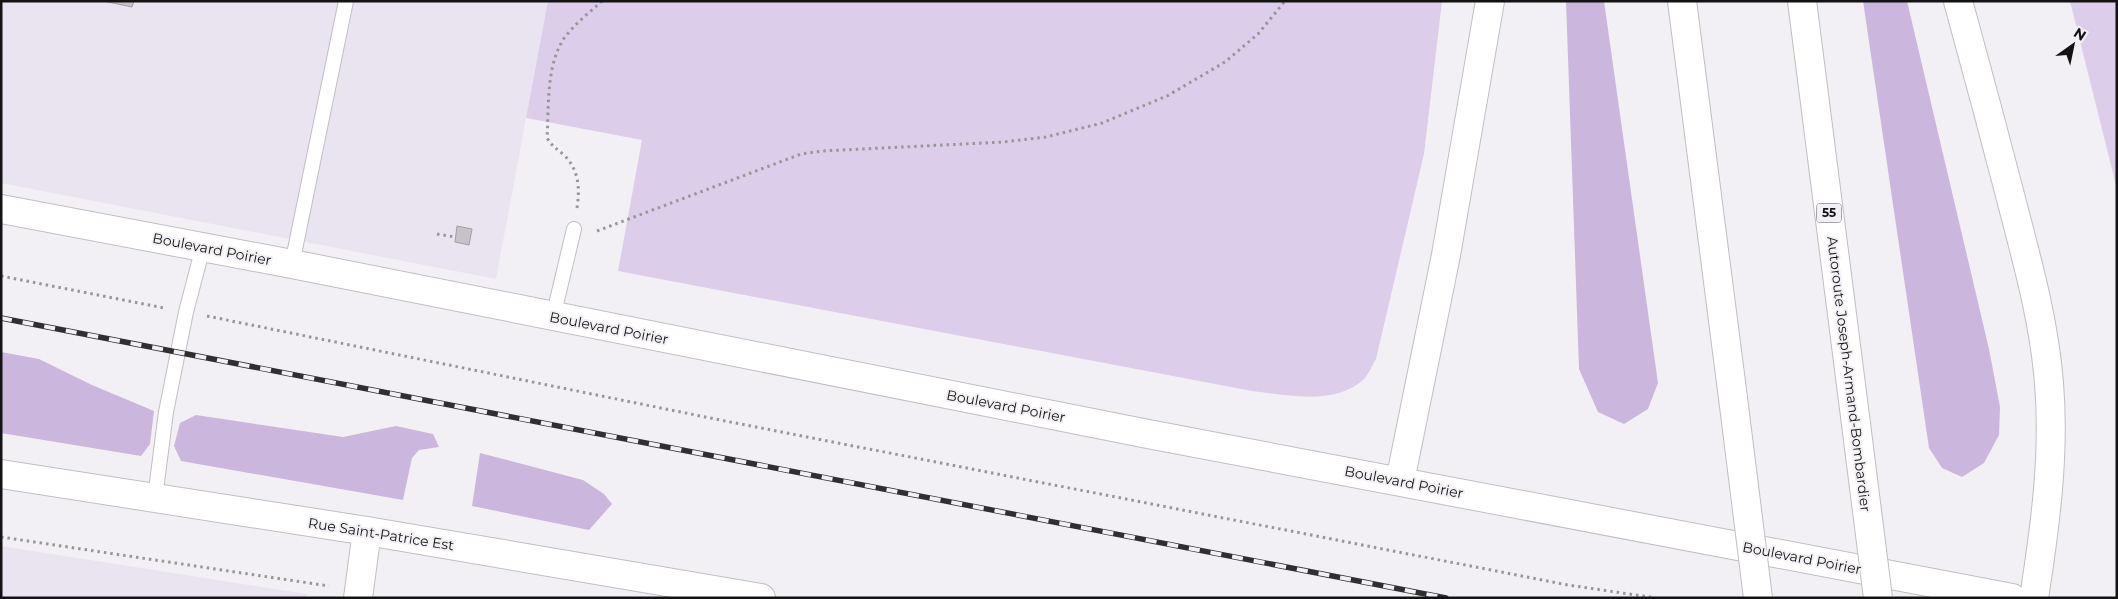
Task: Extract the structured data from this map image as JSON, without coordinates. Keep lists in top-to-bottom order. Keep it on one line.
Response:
{"streets":{"main road":["55","Boulevard Poirier","Autoroute Joseph-Armand-Bombardier","Rue Saint-Patrice Est"]},"north":"top right"}
